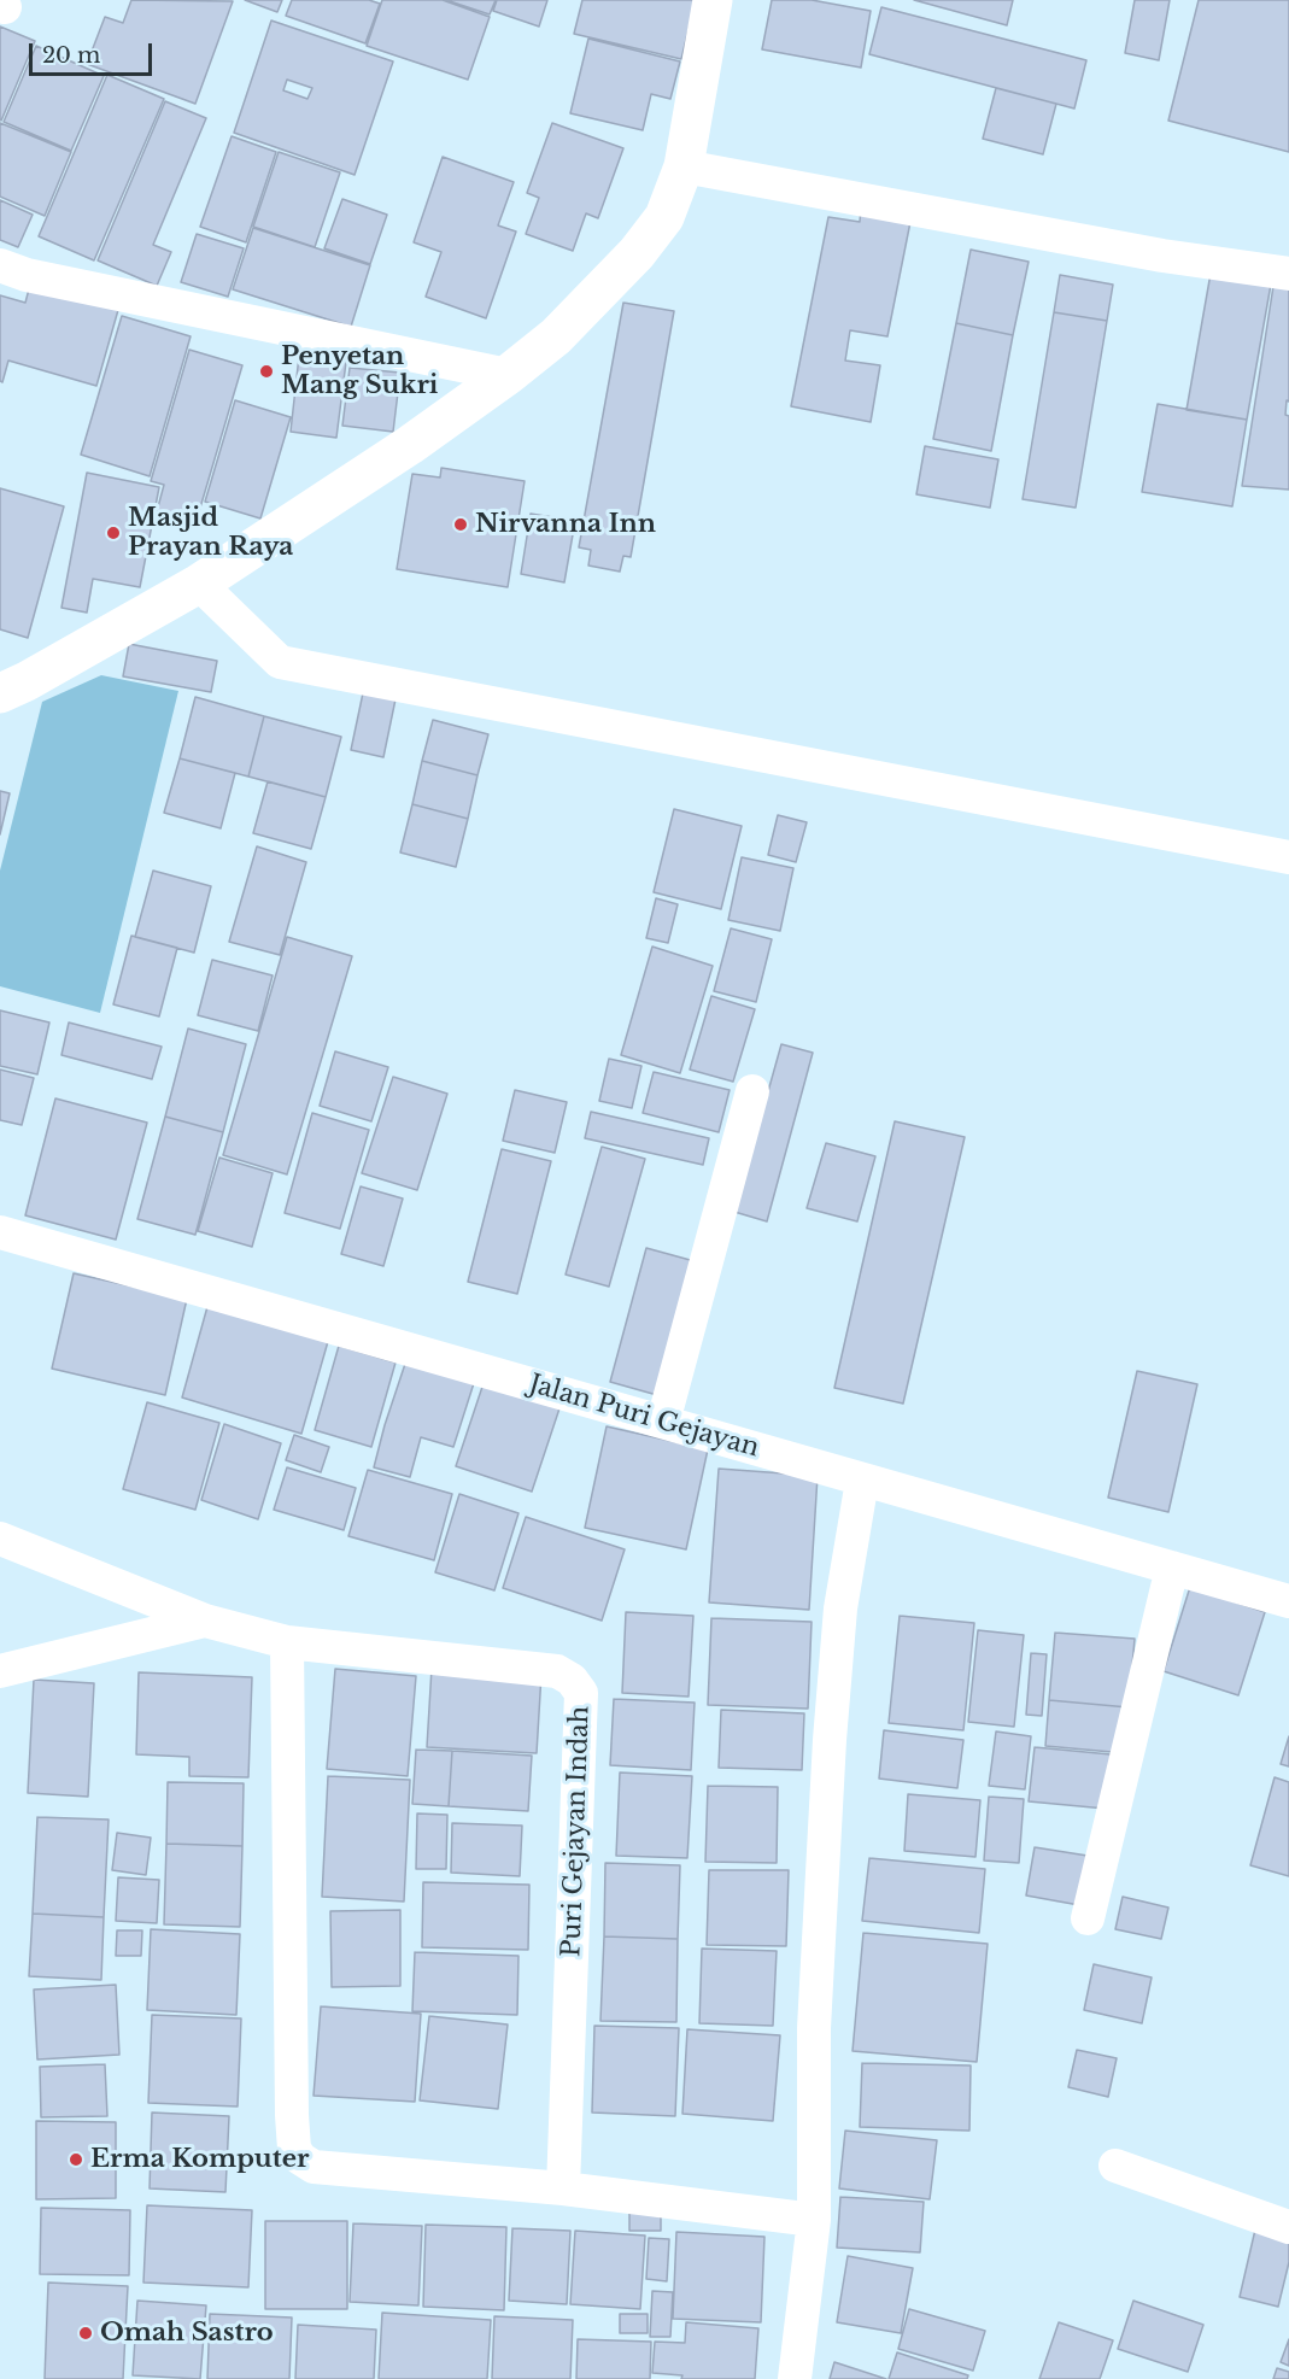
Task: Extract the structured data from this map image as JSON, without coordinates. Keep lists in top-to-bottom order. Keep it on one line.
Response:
{"streets":{"street":["Jalan Puri Gejayan","Puri Gejayan Indah"]},"places":["Penyetan Mang Sukri","Nirvanna Inn","Masjid Prayan Raya","Erma Komputer","Omah Sastro"],"scale_bar":"20 m"}
